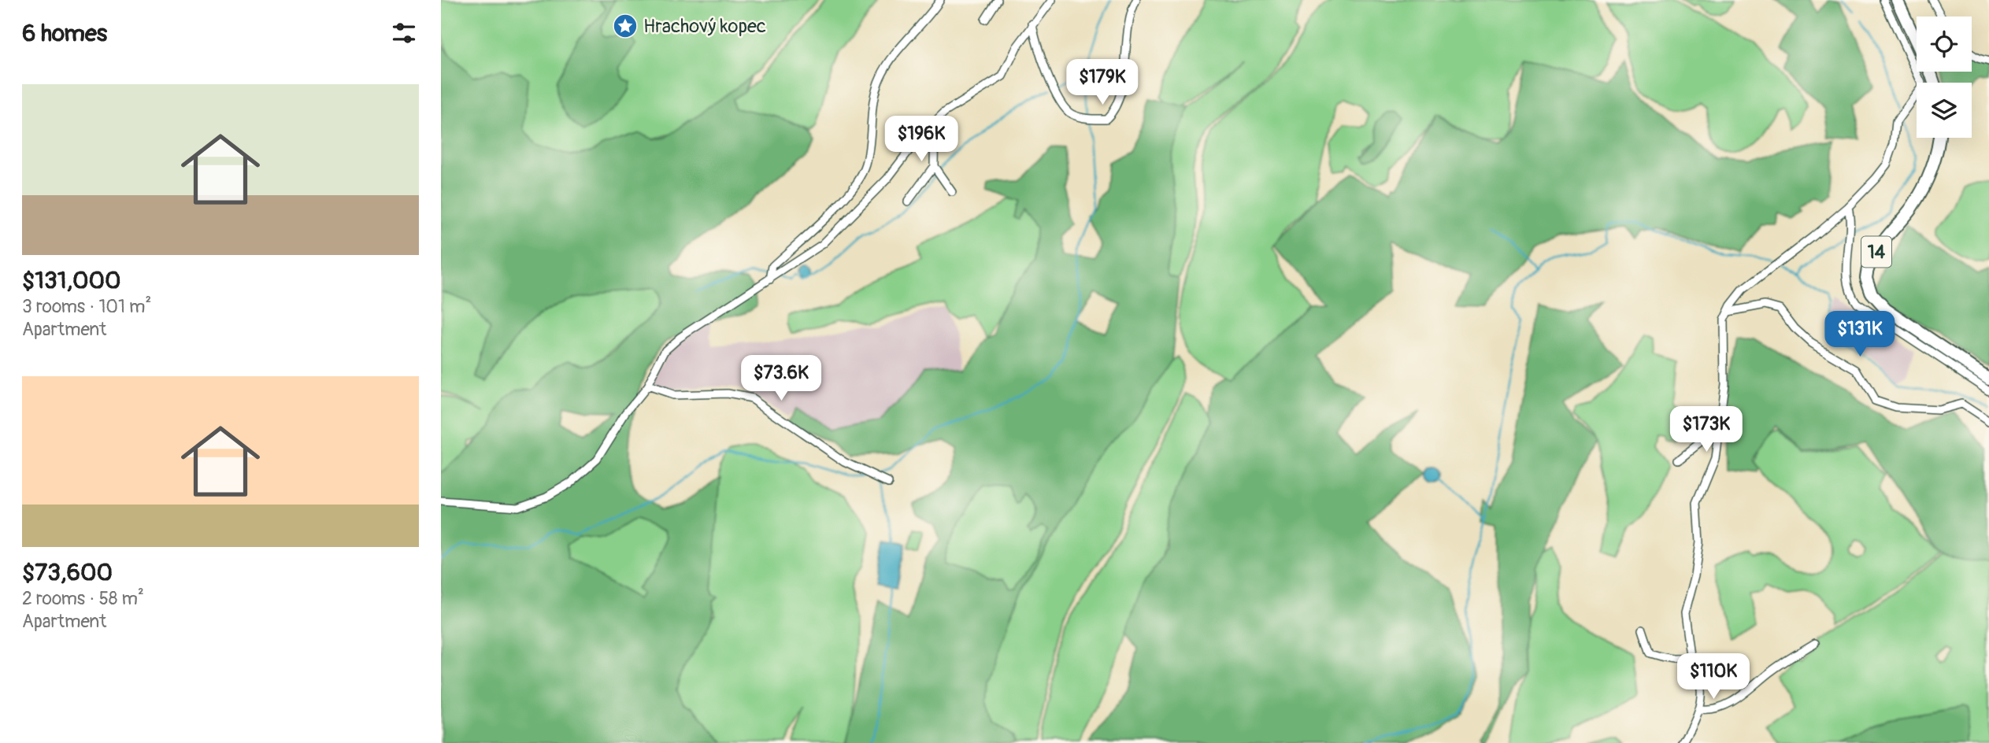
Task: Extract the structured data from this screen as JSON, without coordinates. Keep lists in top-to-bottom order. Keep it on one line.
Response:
{"streets":{"main road":["14"]},"places":{"place":["Hrachový kopec"]},"page":{"heading":"6 homes","price":["$179K","$196K","$131K","$73.6K","$173K","$110K"],"list":[{"name":"$131,000","note":"3 rooms · 101 m² · Apartment"},{"name":"$73,600","note":"2 rooms · 58 m² · Apartment"}]}}
